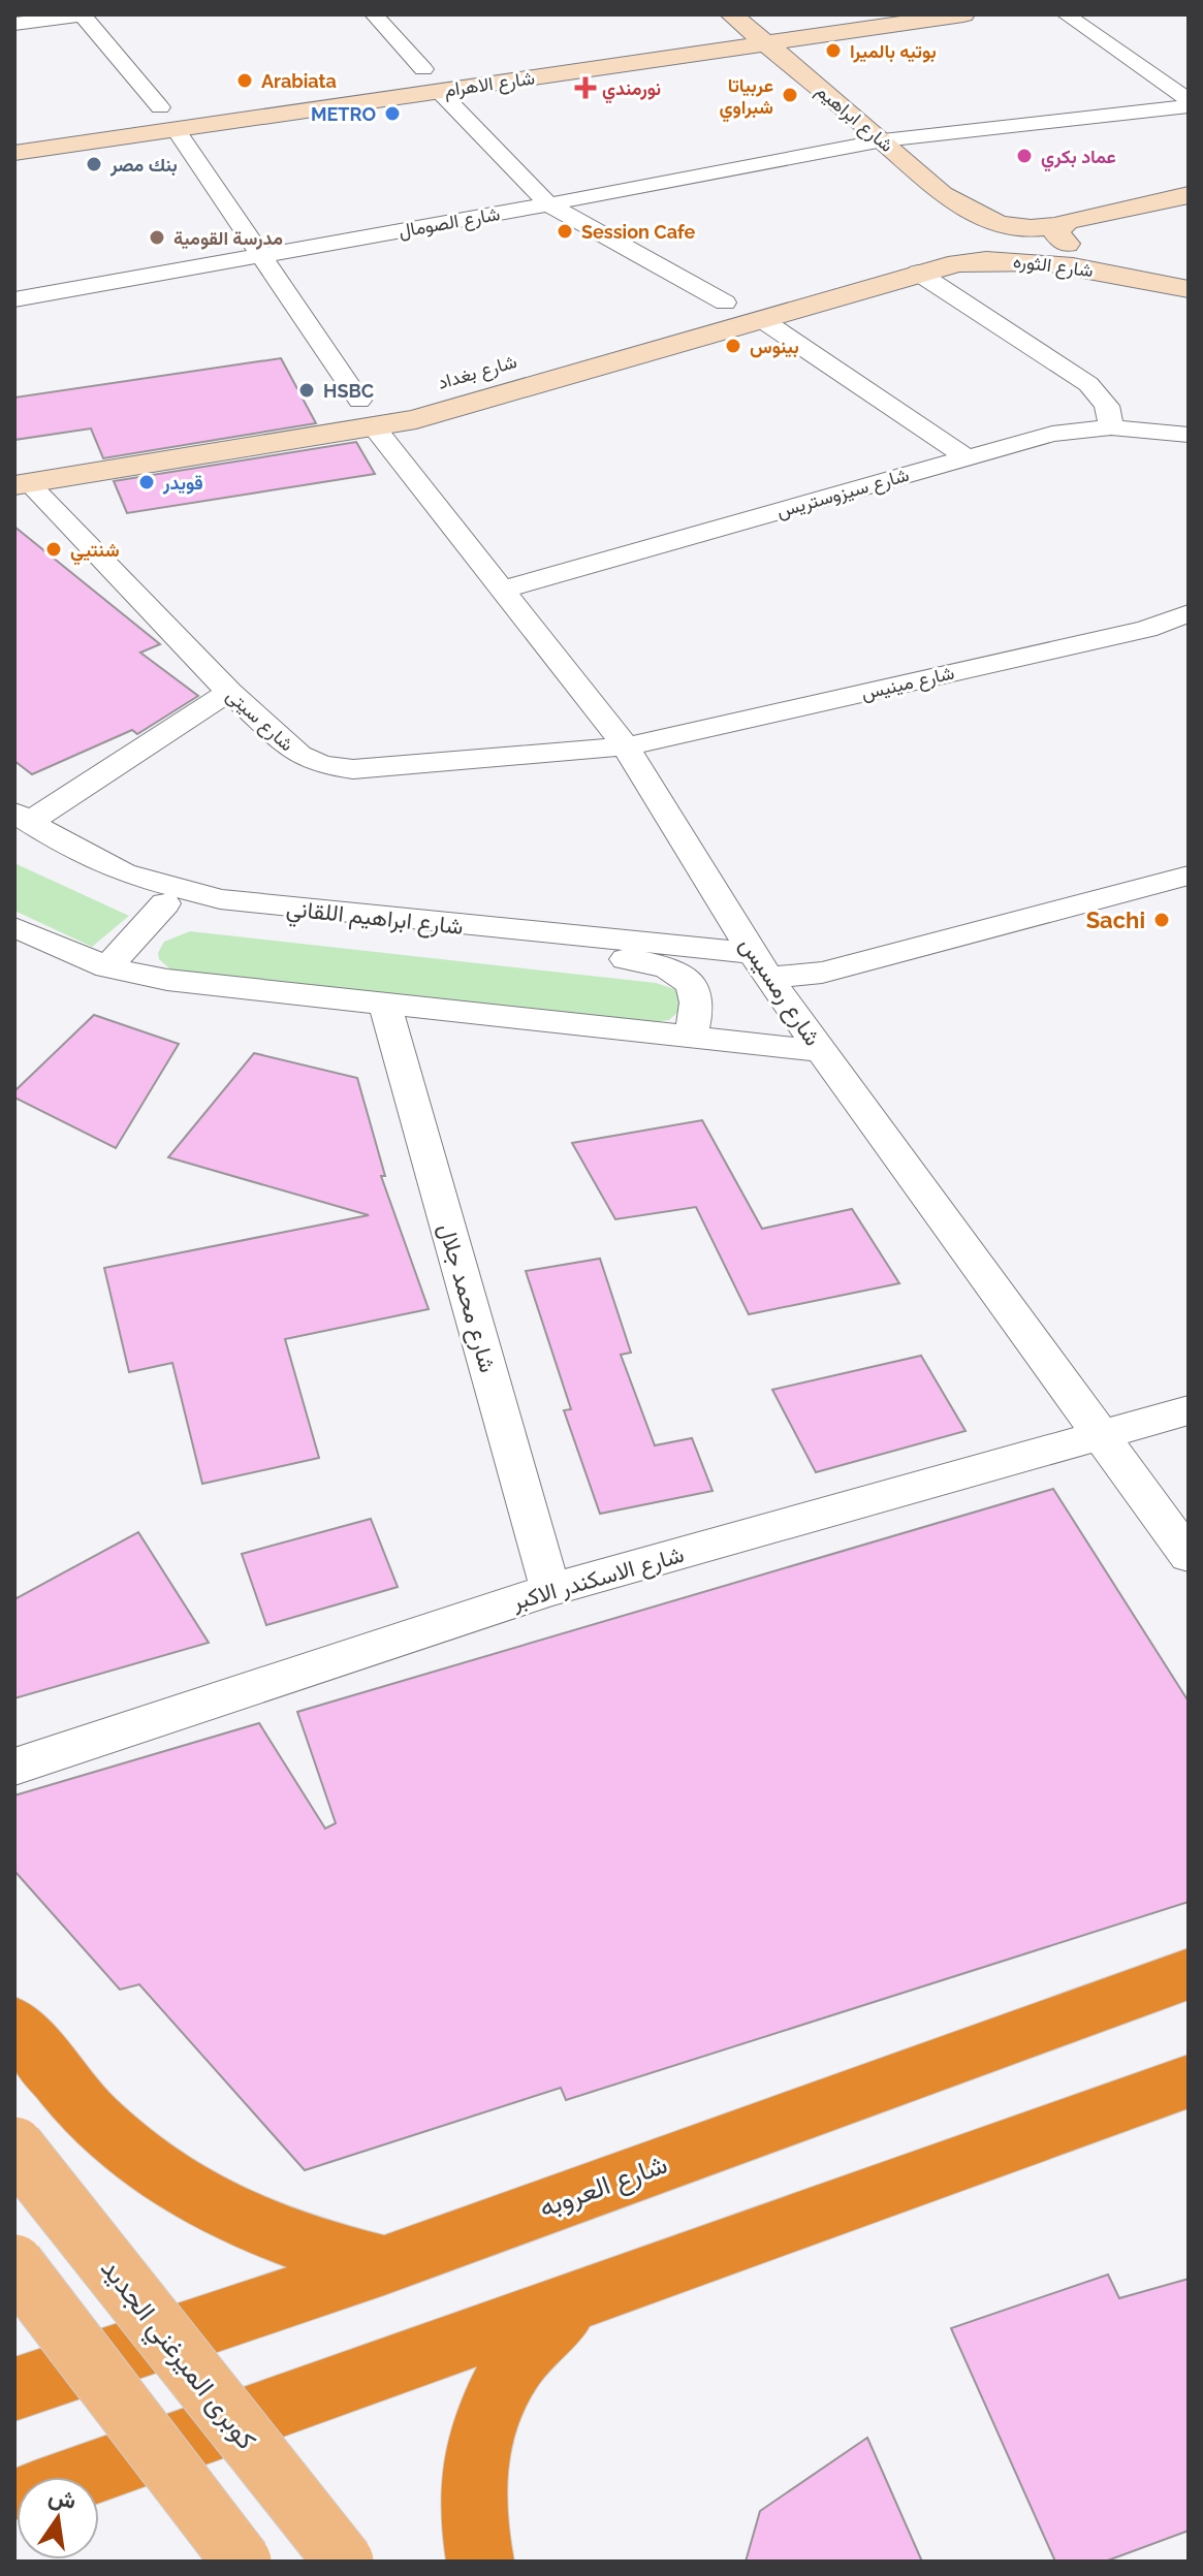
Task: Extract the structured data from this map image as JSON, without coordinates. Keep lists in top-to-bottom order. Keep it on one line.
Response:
{"streets":{"highway":["شارع العروبه"],"main road":["شارع الاهرام","شارع ابراهيم","شارع الثوره","شارع بغداد","كوبرى الميرغني الجديد"],"street":["شارع الصومال","شارع سيزوستريس","شارع مينيس","شارع سيتى","شارع ابراهيم اللقاني","شارع رمسيس","شارع محمد جلال","شارع الاسكندر الاكبر"]},"crossings":[["شارع الاهرام","شارع ابراهيم"],["شارع الاهرام","شارع رمسيس"],["شارع ابراهيم","شارع الصومال"],["شارع ابراهيم","شارع الثوره"],["شارع الصومال","شارع رمسيس"],["شارع الثوره","شارع بغداد"],["شارع بغداد","شارع سيتى"],["شارع بغداد","شارع رمسيس"],["شارع سيزوستريس","شارع رمسيس"],["شارع مينيس","شارع سيتى"],["شارع مينيس","شارع رمسيس"],["شارع سيتى","شارع رمسيس"],["شارع ابراهيم اللقاني","شارع رمسيس"],["شارع رمسيس","شارع الاسكندر الاكبر"],["شارع محمد جلال","شارع الاسكندر الاكبر"]],"places":{"other":["بوتيه بالميرا","Arabiata","عربياتا شبراوي","METRO","عماد بكري","بنك مصر","Session Cafe","مدرسة القومية","بينوس","HSBC","قويدر","شنتيي","Sachi"],"health":["نورمندي"]},"north":"top"}
